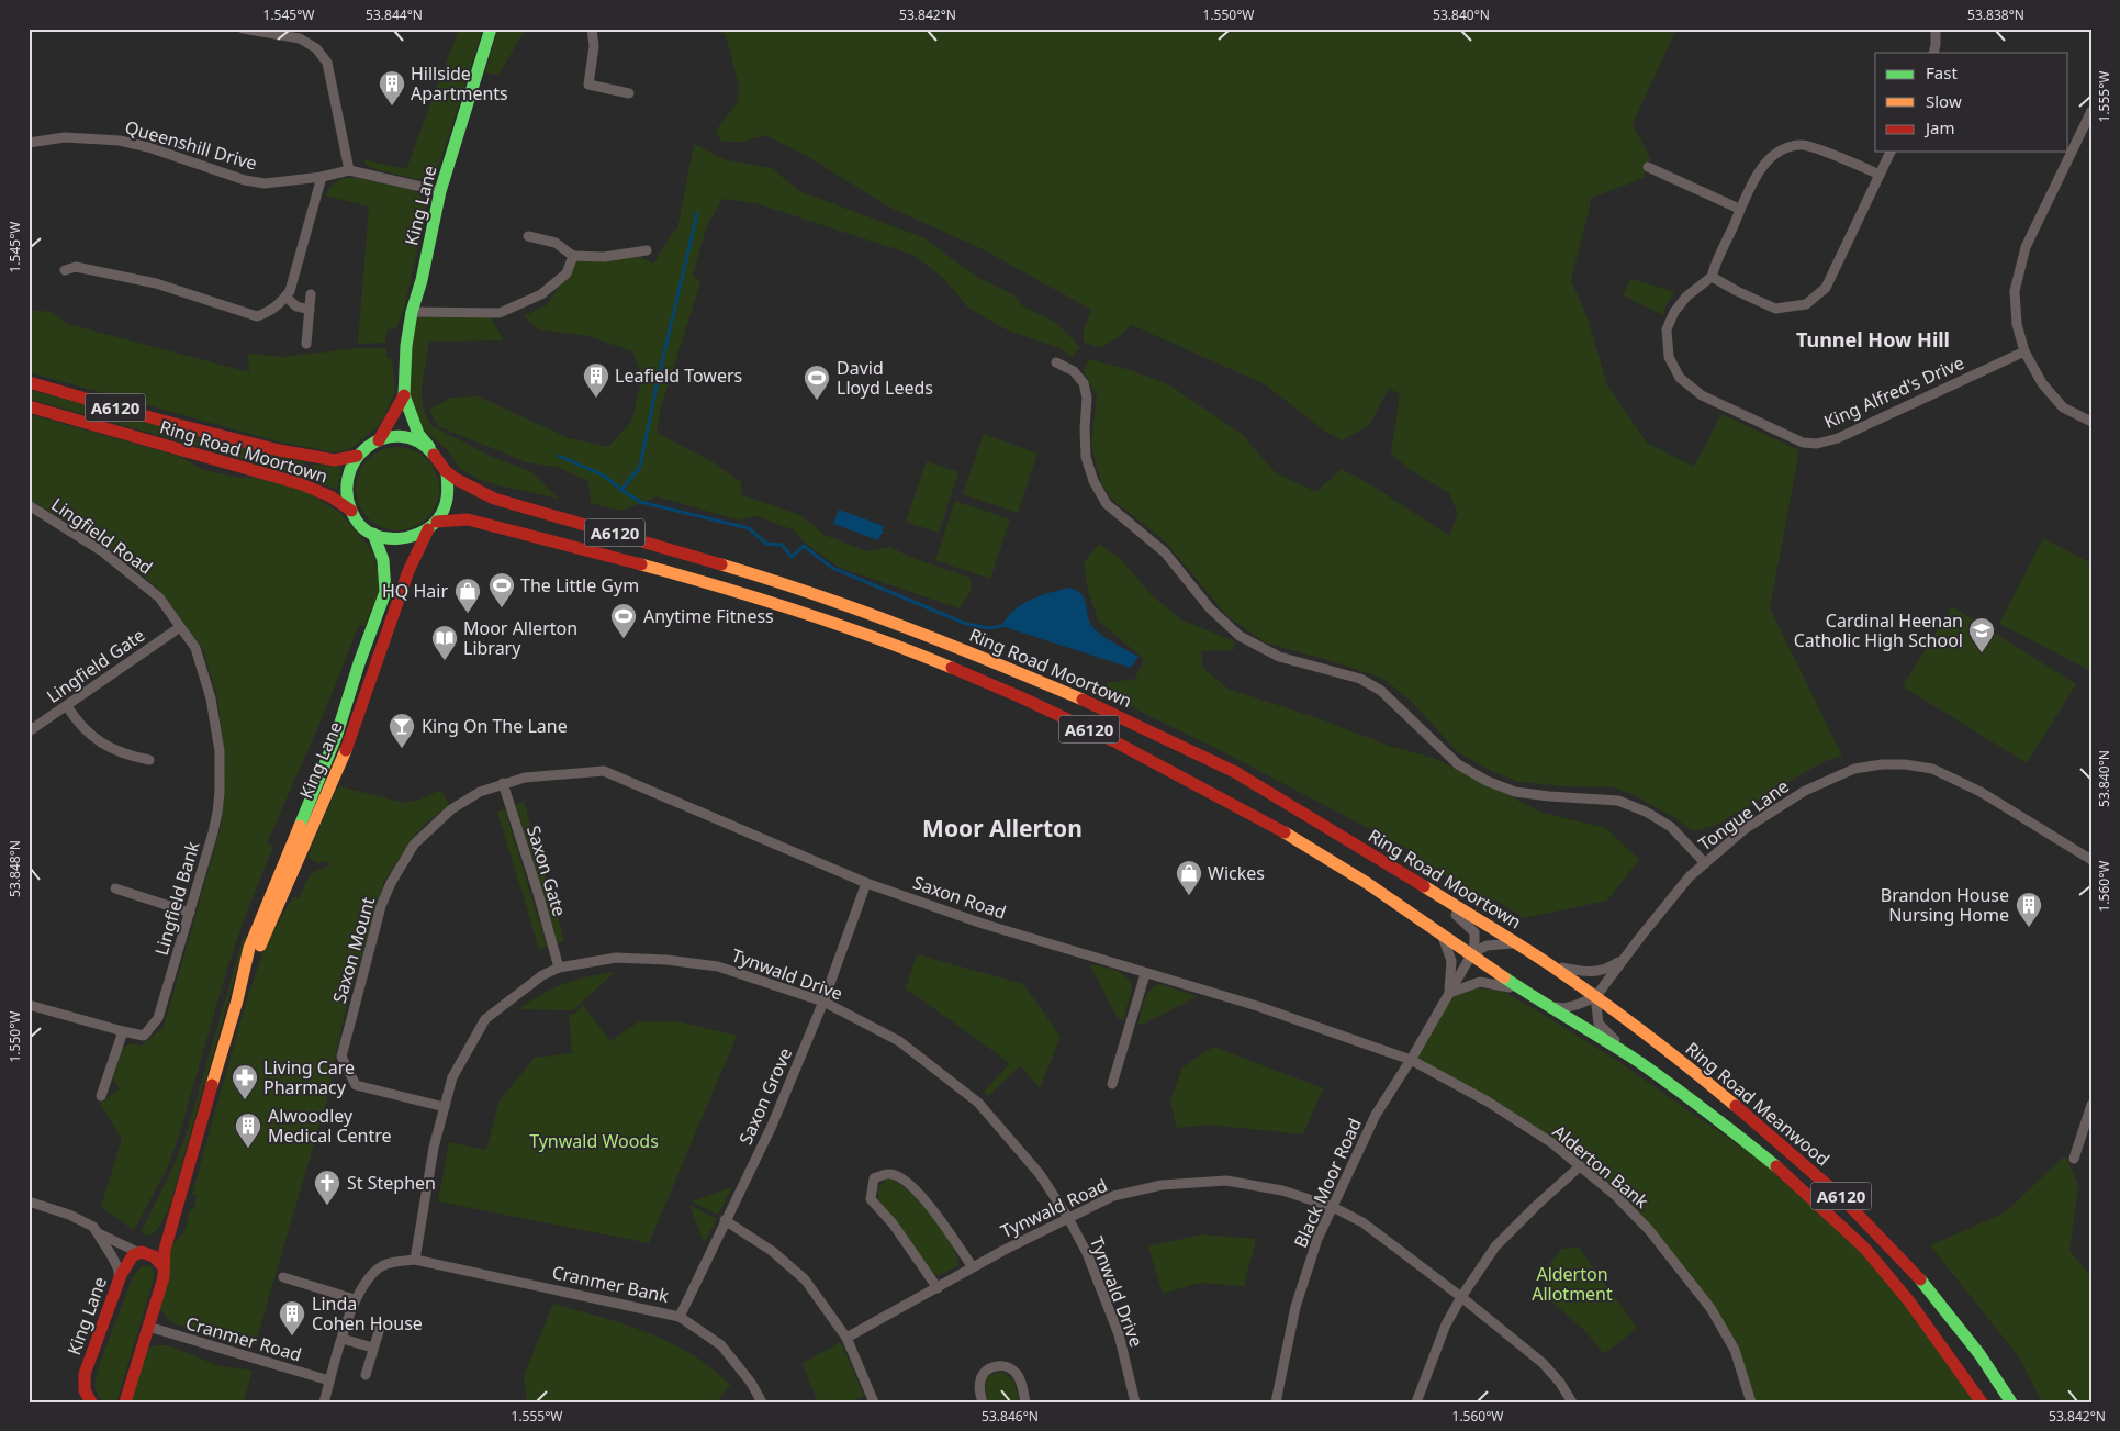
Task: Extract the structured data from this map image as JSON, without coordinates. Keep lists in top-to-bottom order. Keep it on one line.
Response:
{"streets":{"main road":["King Lane","A6120","Ring Road Moortown","Ring Road Meanwood"],"street":["Queenshill Drive","King Alfred's Drive","Lingfield Road","Lingfield Gate","Tongue Lane","Saxon Gate","Saxon Road","Lingfield Bank","Saxon Mount","Tynwald Drive","Saxon Grove","Alderton Bank","Black Moor Road","Tynwald Road","Cranmer Bank","Cranmer Road"]},"crossings":[["Queenshill Drive","King Lane"],["King Lane","A6120"],["King Lane","Ring Road Moortown"],["King Lane","Cranmer Road"],["A6120","Ring Road Moortown"],["A6120","Ring Road Meanwood"],["A6120","Black Moor Road"],["Ring Road Moortown","Tongue Lane"],["Ring Road Moortown","Ring Road Meanwood"],["Lingfield Road","Lingfield Gate"],["Lingfield Road","Lingfield Bank"],["Tongue Lane","Ring Road Meanwood"],["Saxon Gate","Saxon Road"],["Saxon Gate","Saxon Mount"],["Saxon Gate","Tynwald Drive"],["Saxon Road","Saxon Mount"],["Saxon Road","Saxon Grove"],["Saxon Road","Alderton Bank"],["Saxon Road","Black Moor Road"],["Saxon Mount","Tynwald Drive"],["Tynwald Drive","Saxon Grove"],["Tynwald Drive","Tynwald Road"],["Tynwald Drive","Cranmer Bank"],["Saxon Grove","Cranmer Bank"],["Alderton Bank","Black Moor Road"],["Black Moor Road","Tynwald Road"]],"districts":["Tunnel How Hill","Moor Allerton"],"parks":["Tynwald Woods","Alderton Allotment"],"places":{"building":["Hillside Apartments","Leafield Towers","Brandon House Nursing Home","Alwoodley Medical Centre","Linda Cohen House"],"sports":["David Lloyd Leeds","The Little Gym","Anytime Fitness"],"shop":["HQ Hair","Wickes"],"school or university":["Cardinal Heenan Catholic High School"],"library":["Moor Allerton Library"],"bar":["King On The Lane"],"pharmacy":["Living Care Pharmacy"],"church":["St Stephen"]},"legend":["Fast","Slow","Jam"],"coordinates":["1.545°W","53.844°N","53.842°N","1.550°W","53.840°N","53.838°N","1.555°W","53.848°N","1.560°W","53.846°N"]}
